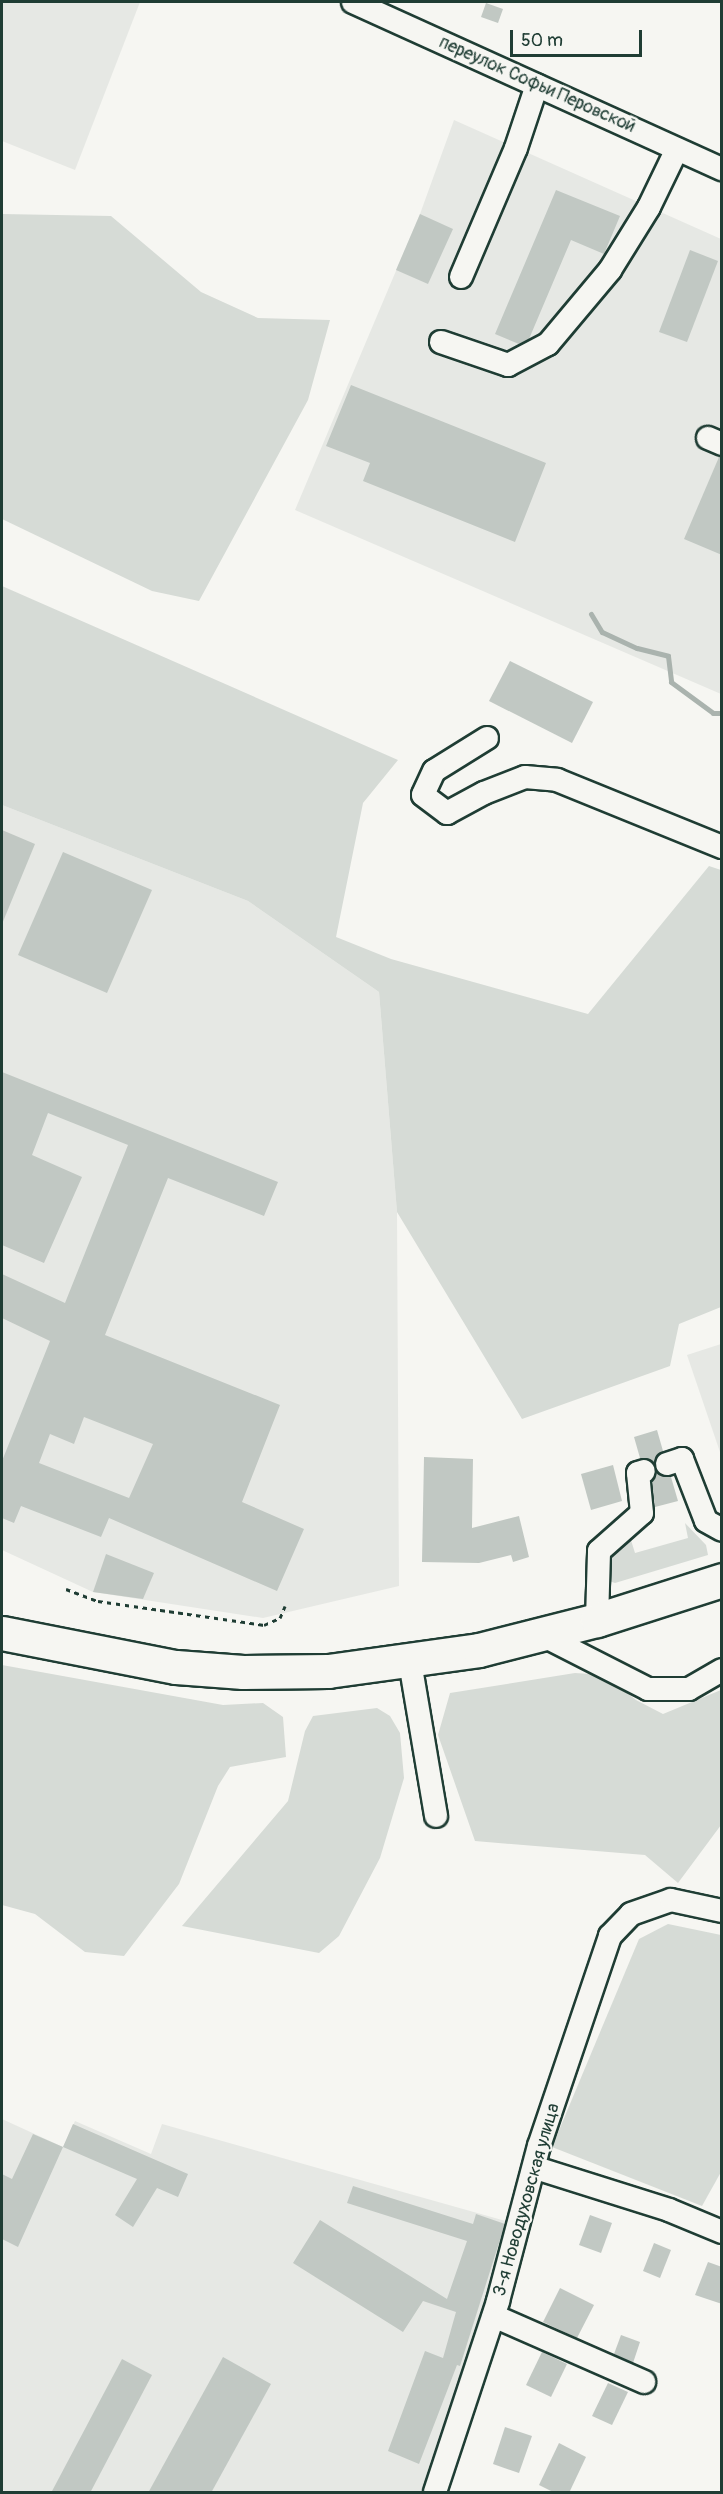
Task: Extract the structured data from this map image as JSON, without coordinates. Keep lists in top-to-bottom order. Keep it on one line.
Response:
{"streets":{"street":["переулок Софьи Перовской","3-я Новодуховская улица"]},"scale_bar":"50 m"}
